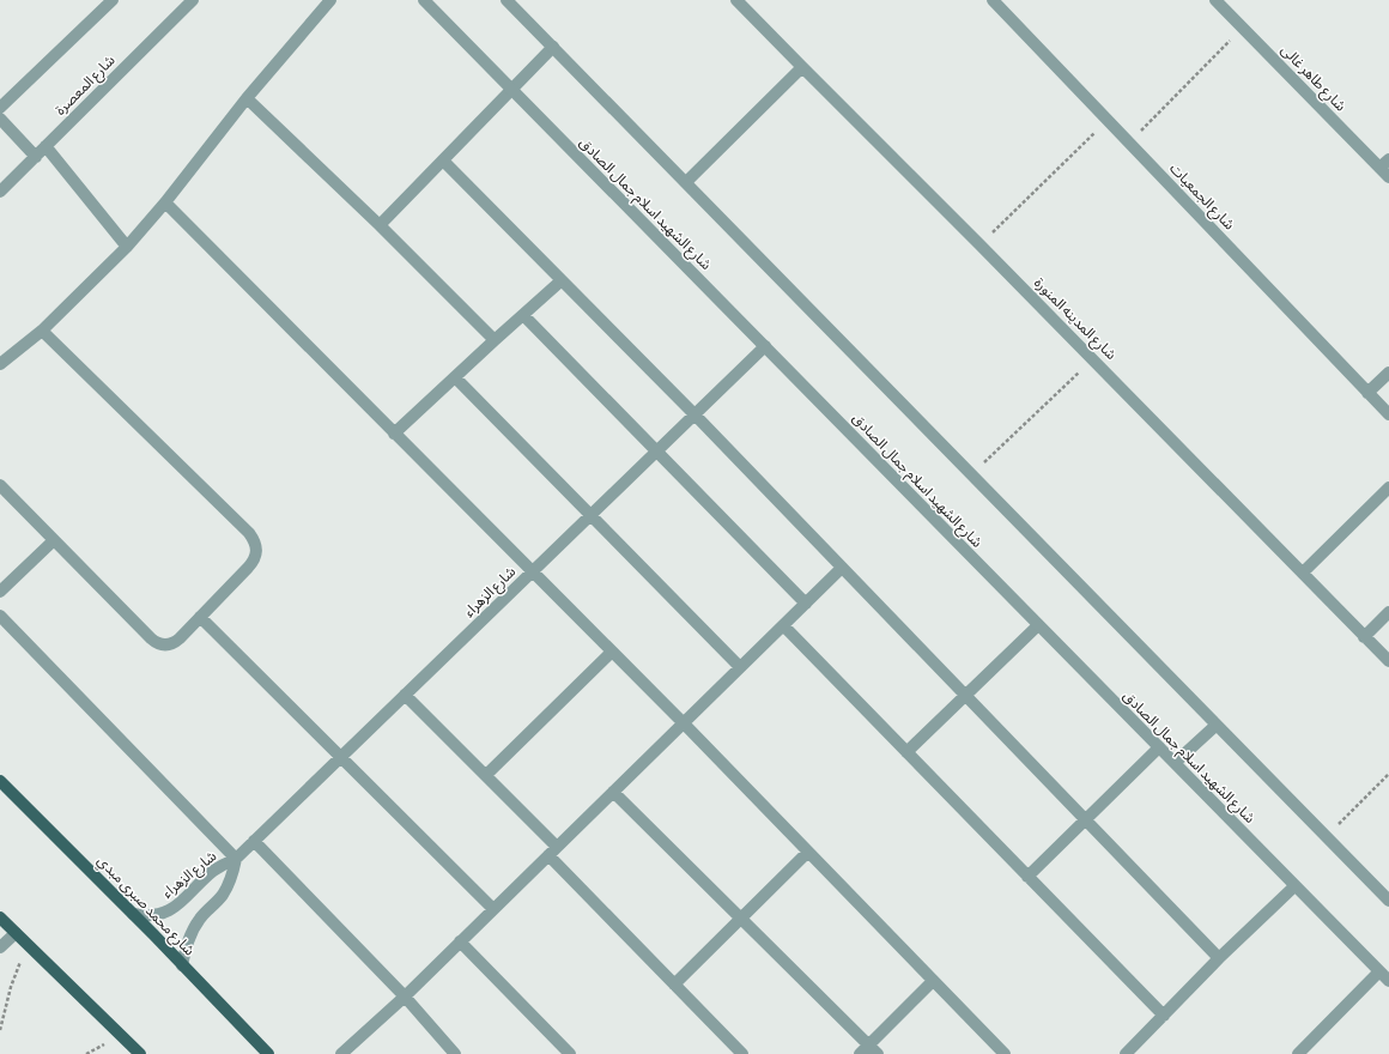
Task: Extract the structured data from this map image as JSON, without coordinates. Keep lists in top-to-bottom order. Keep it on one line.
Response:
{"streets":{"main road":["شارع محمد صبرى مبدي"],"street":["شارع طاهر غالى","شارع المعصرة","شارع الجمعيات","شارع الشهيد اسلام جمال الصادق","شارع المدينه المنورة","شارع الزهراء"]},"crossings":[["شارع الشهيد اسلام جمال الصادق","شارع الزهراء"],["شارع الزهراء","شارع محمد صبرى مبدي"]]}
